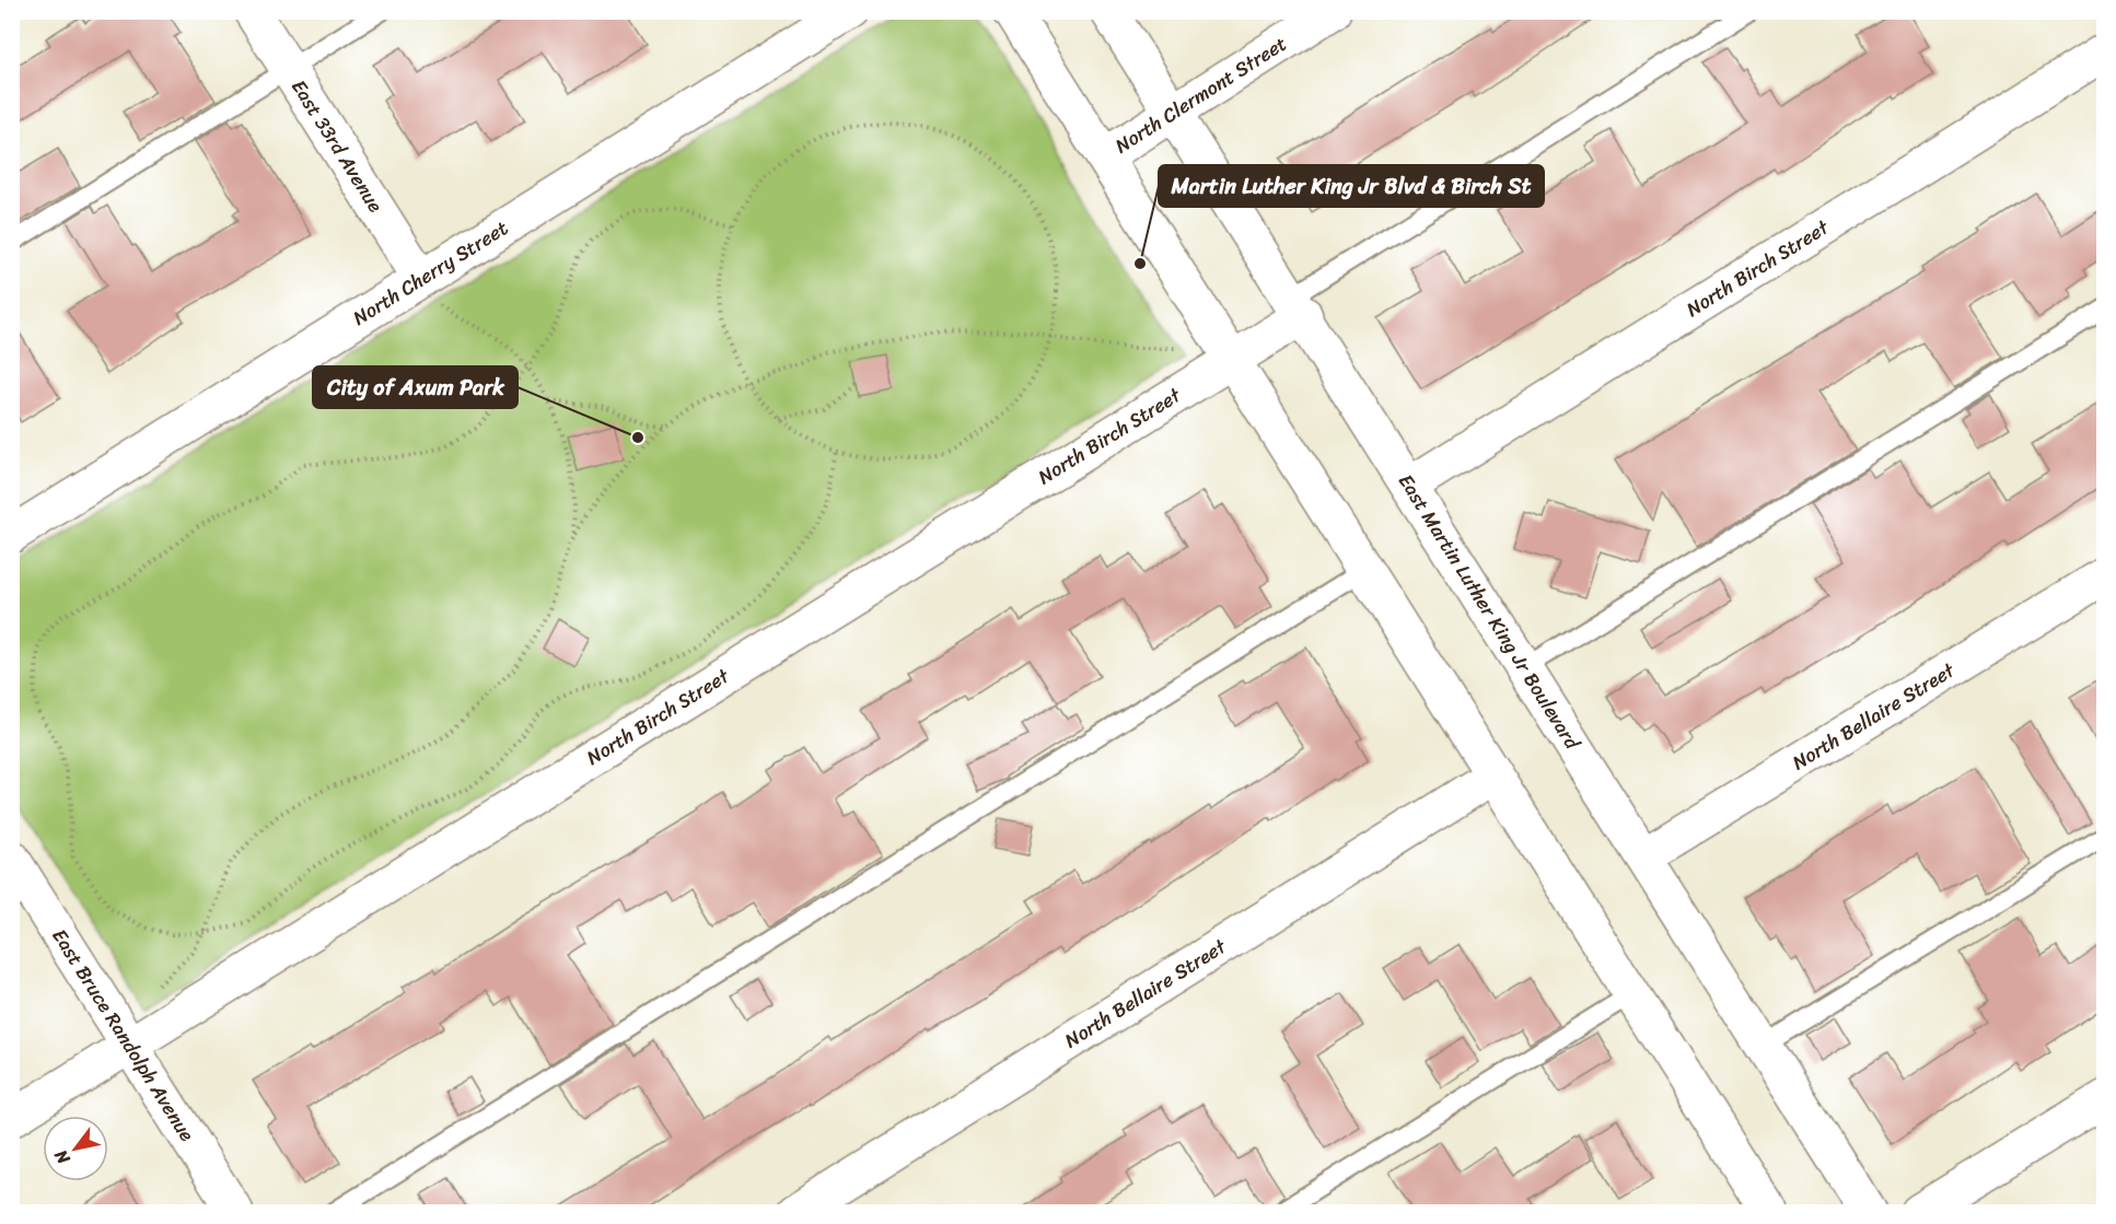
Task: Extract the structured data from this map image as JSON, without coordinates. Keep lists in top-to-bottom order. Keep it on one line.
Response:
{"streets":{"street":["North Clermont Street","East 33rd Avenue","North Birch Street","North Cherry Street","East Martin Luther King Jr Boulevard","North Bellaire Street","East Bruce Randolph Avenue"]},"crossings":[["North Clermont Street","East Martin Luther King Jr Boulevard"],["East 33rd Avenue","North Cherry Street"],["North Birch Street","East Martin Luther King Jr Boulevard"],["North Birch Street","East Bruce Randolph Avenue"],["East Martin Luther King Jr Boulevard","North Bellaire Street"]],"places":["Martin Luther King Jr Blvd & Birch St","City of Axum Park"],"north":"bottom left"}
